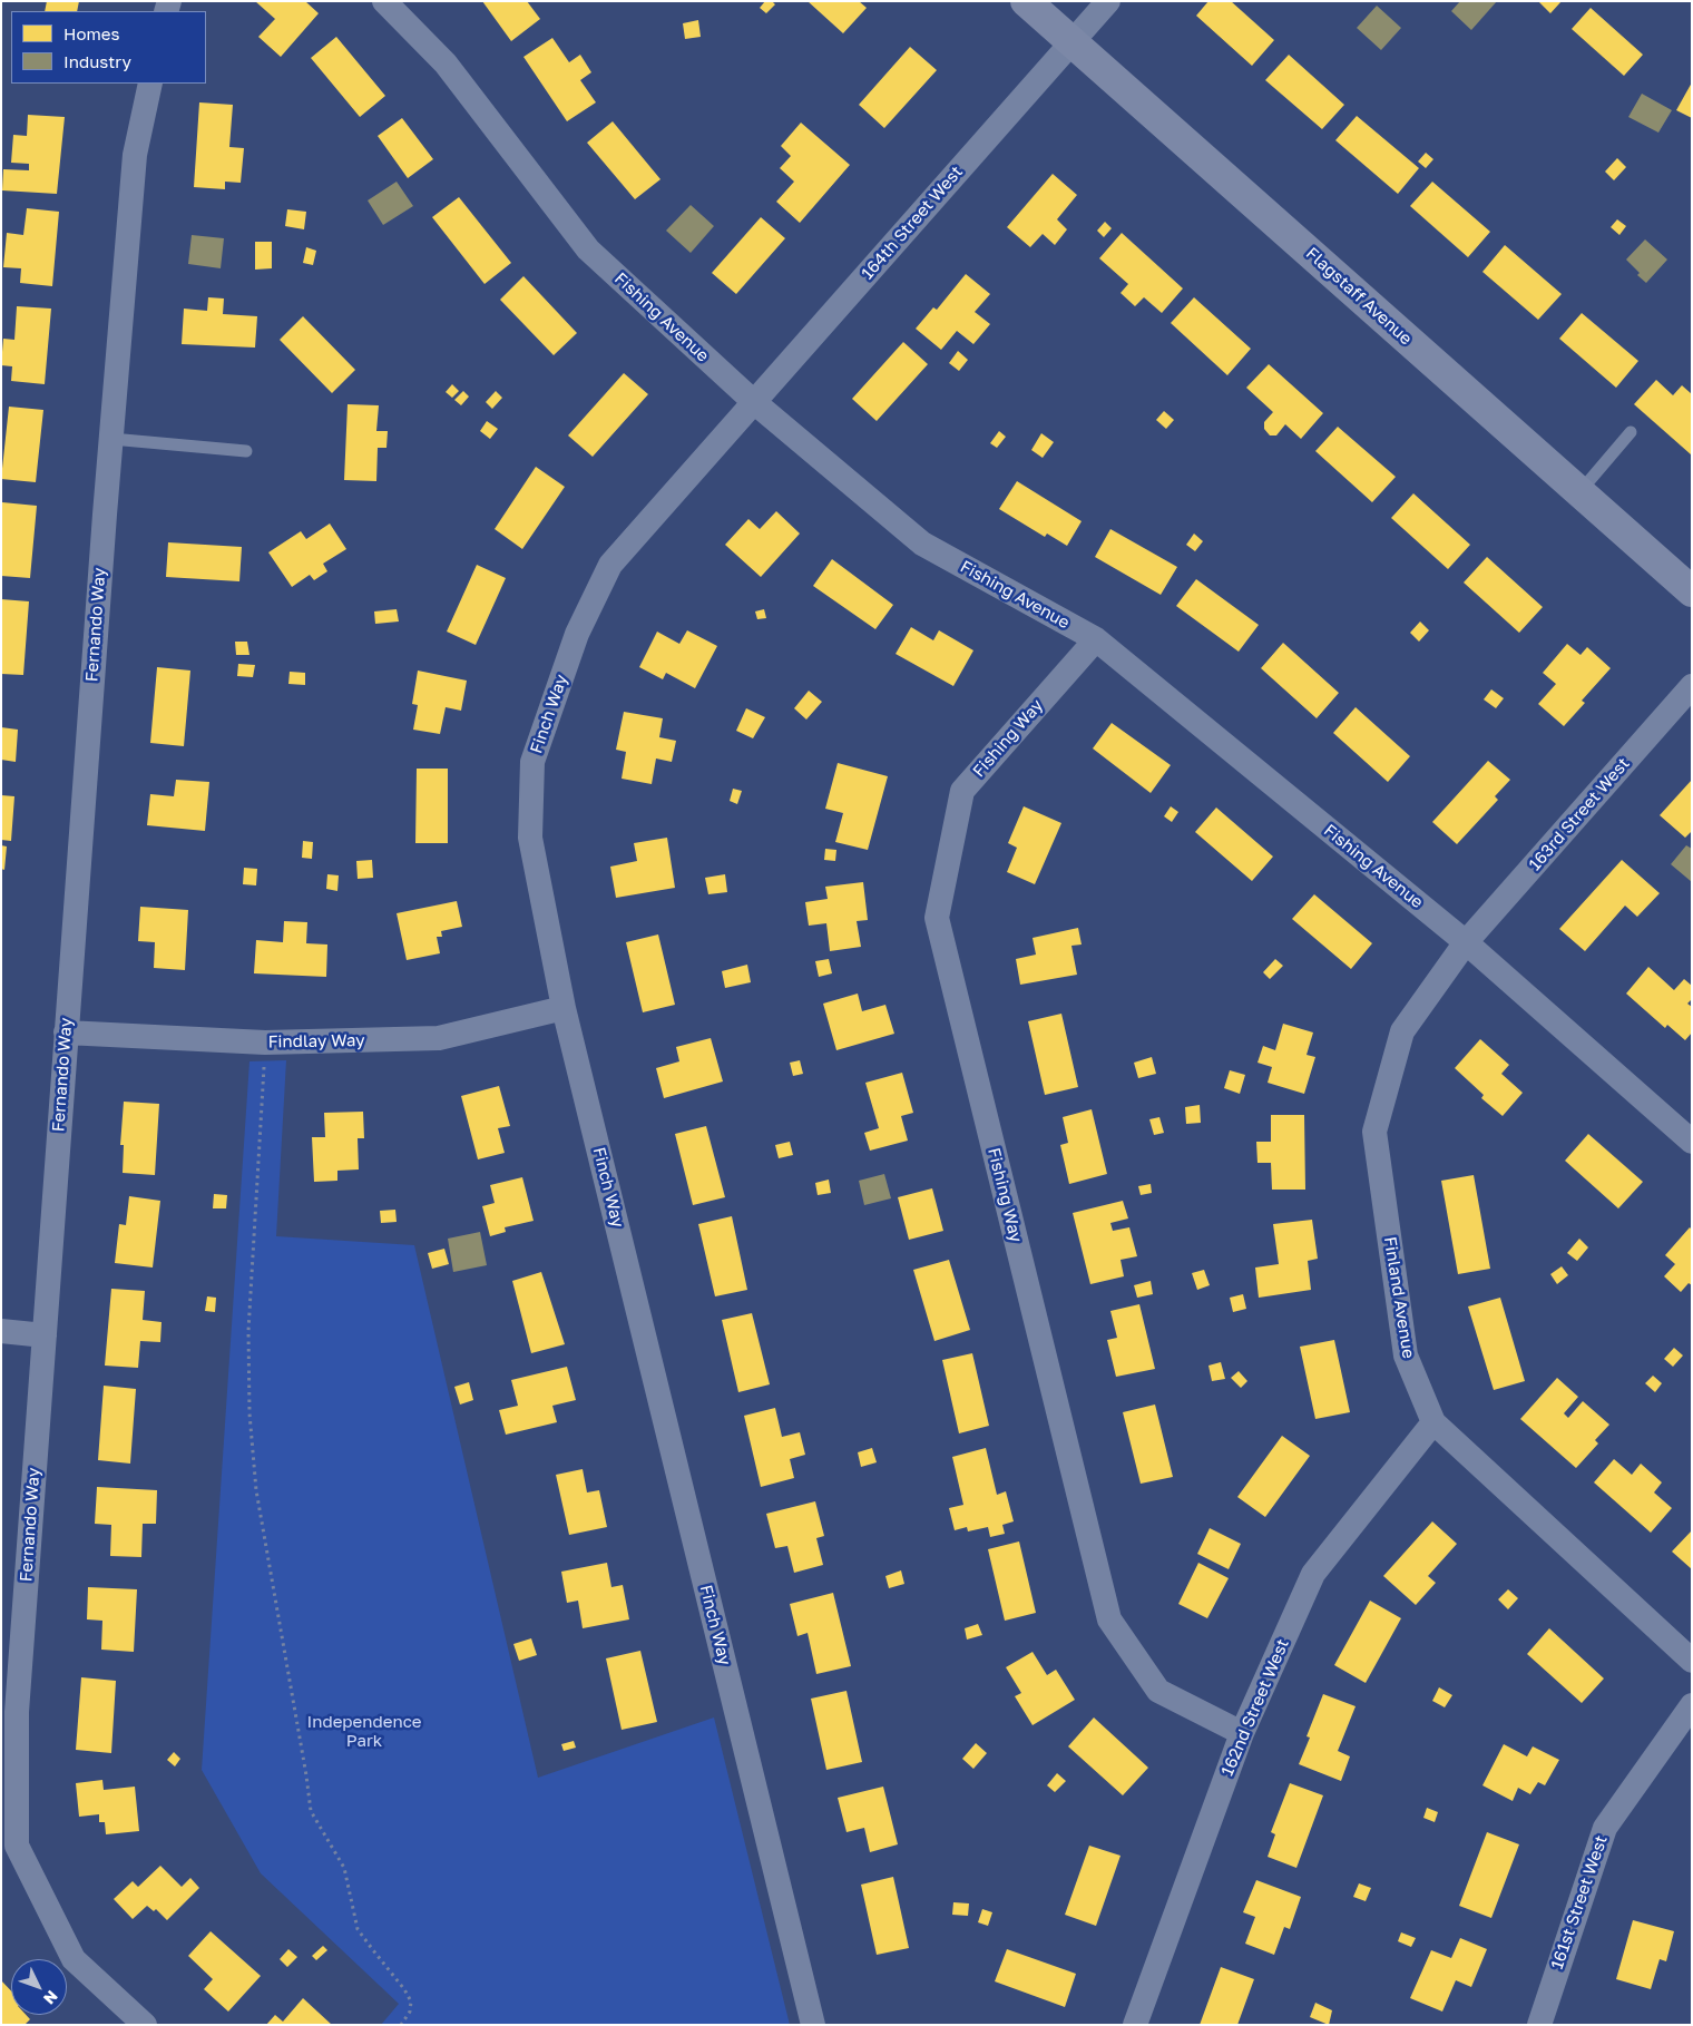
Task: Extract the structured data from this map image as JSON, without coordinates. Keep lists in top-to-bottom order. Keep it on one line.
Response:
{"streets":{"street":["164th Street West","Flagstaff Avenue","Fishing Avenue","Fernando Way","Finch Way","Fishing Way","163rd Street West","Findlay Way","Finland Avenue","162nd Street West","161st Street West"]},"crossings":[["164th Street West","Flagstaff Avenue"],["164th Street West","Fishing Avenue"],["164th Street West","Finch Way"],["Fishing Avenue","Finch Way"],["Fishing Avenue","Fishing Way"],["Fishing Avenue","163rd Street West"],["Fishing Avenue","Finland Avenue"],["Fernando Way","Findlay Way"],["Finch Way","Findlay Way"],["Fishing Way","162nd Street West"],["163rd Street West","Finland Avenue"],["Finland Avenue","162nd Street West"]],"parks":["Independence Park"],"legend":["Homes","Industry"],"north":"bottom right"}
